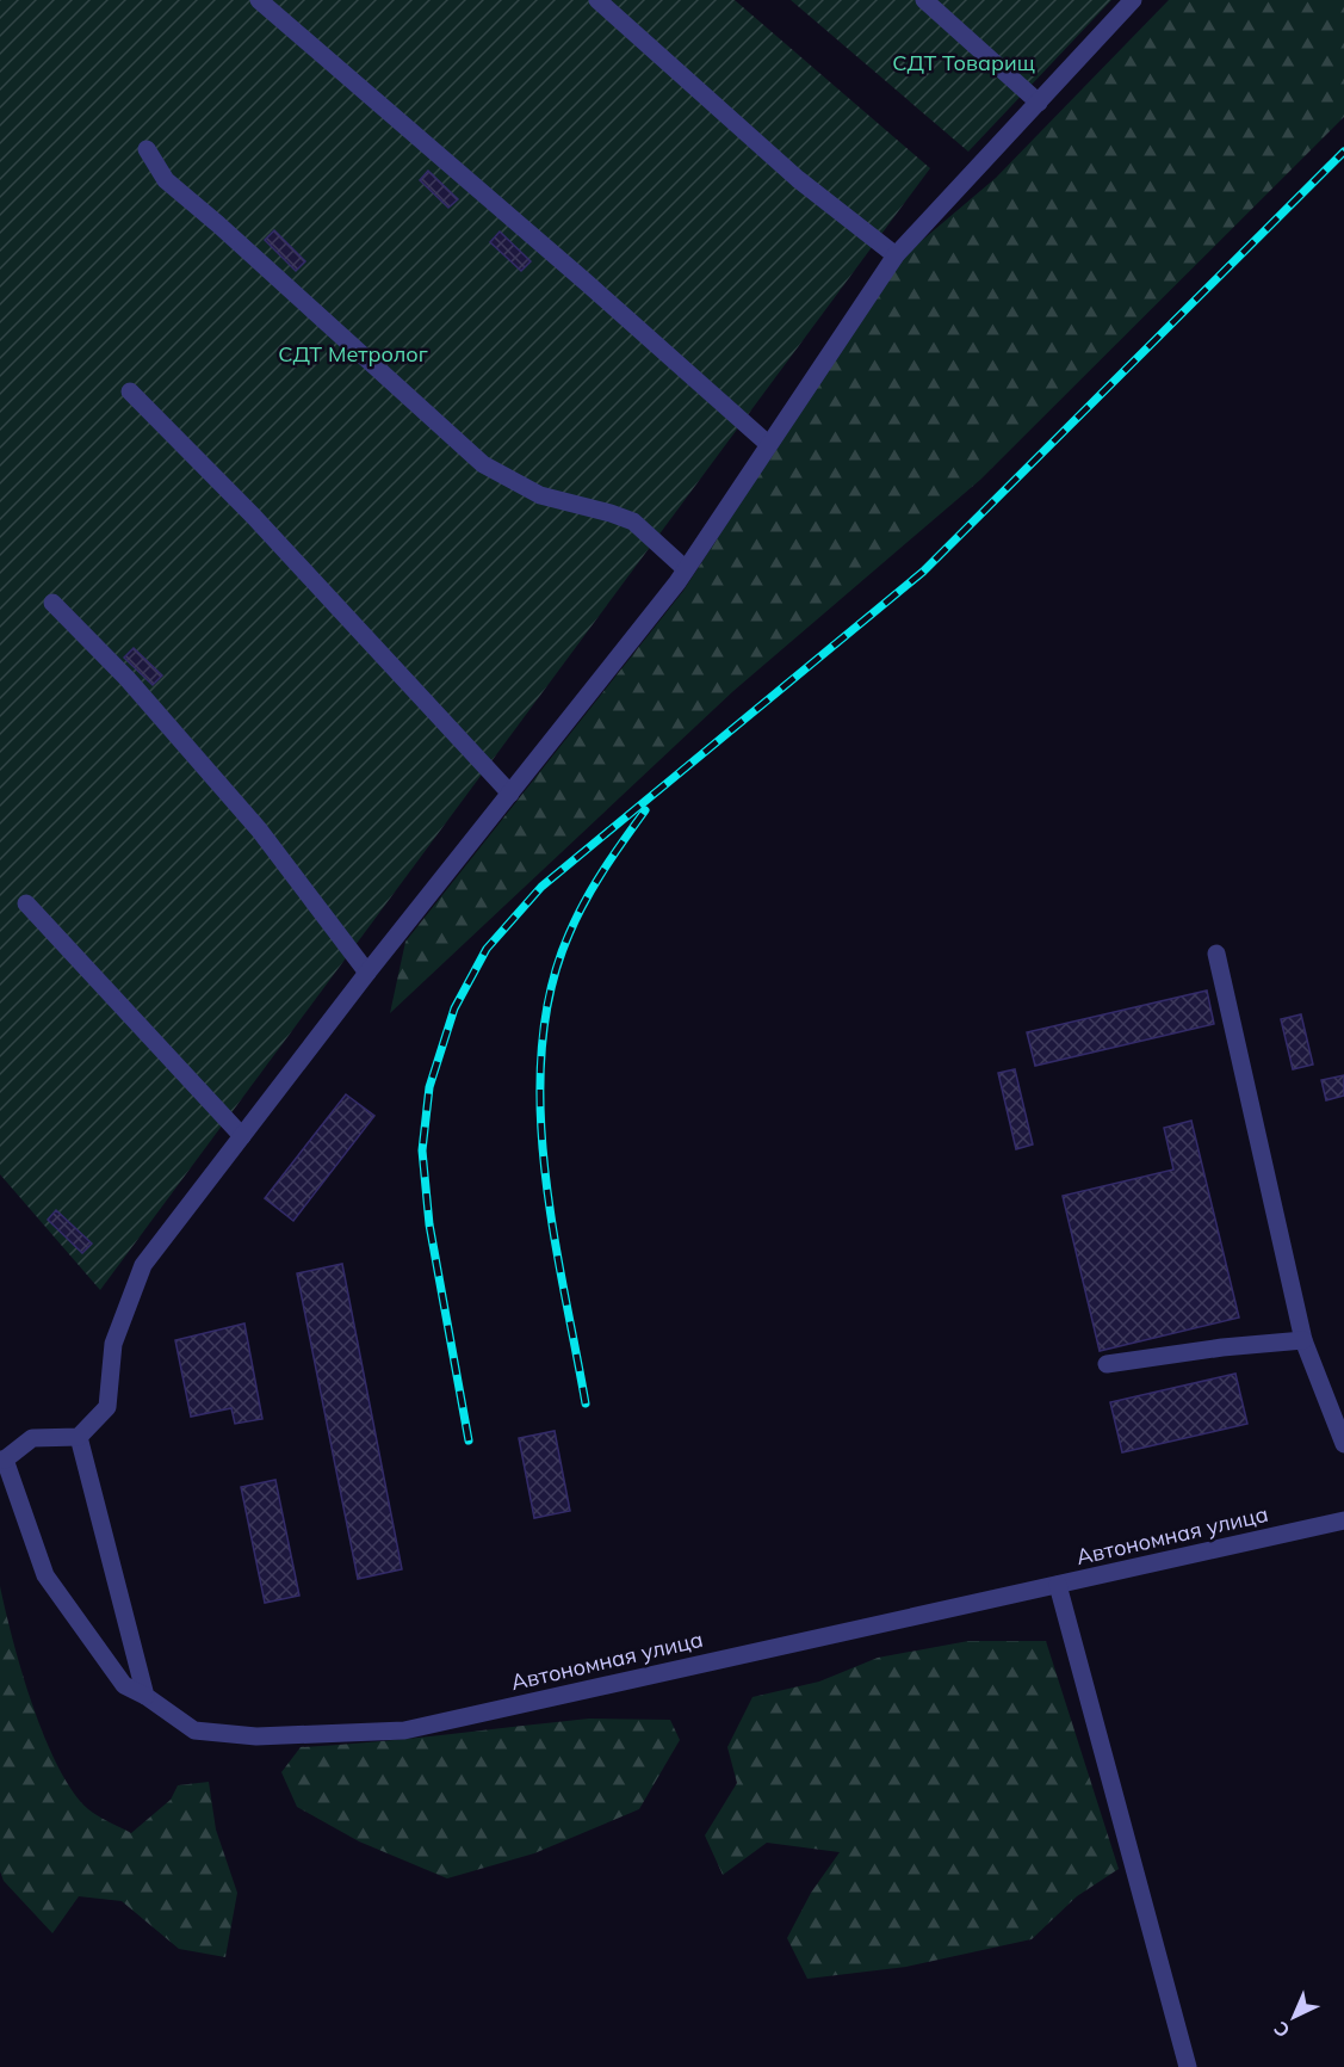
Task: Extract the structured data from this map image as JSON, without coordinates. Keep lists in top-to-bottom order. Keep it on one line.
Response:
{"streets":{"street":["Автономная улица"]},"parks":["СДТ Товарищ","СДТ Метролог"],"north":"bottom left"}
